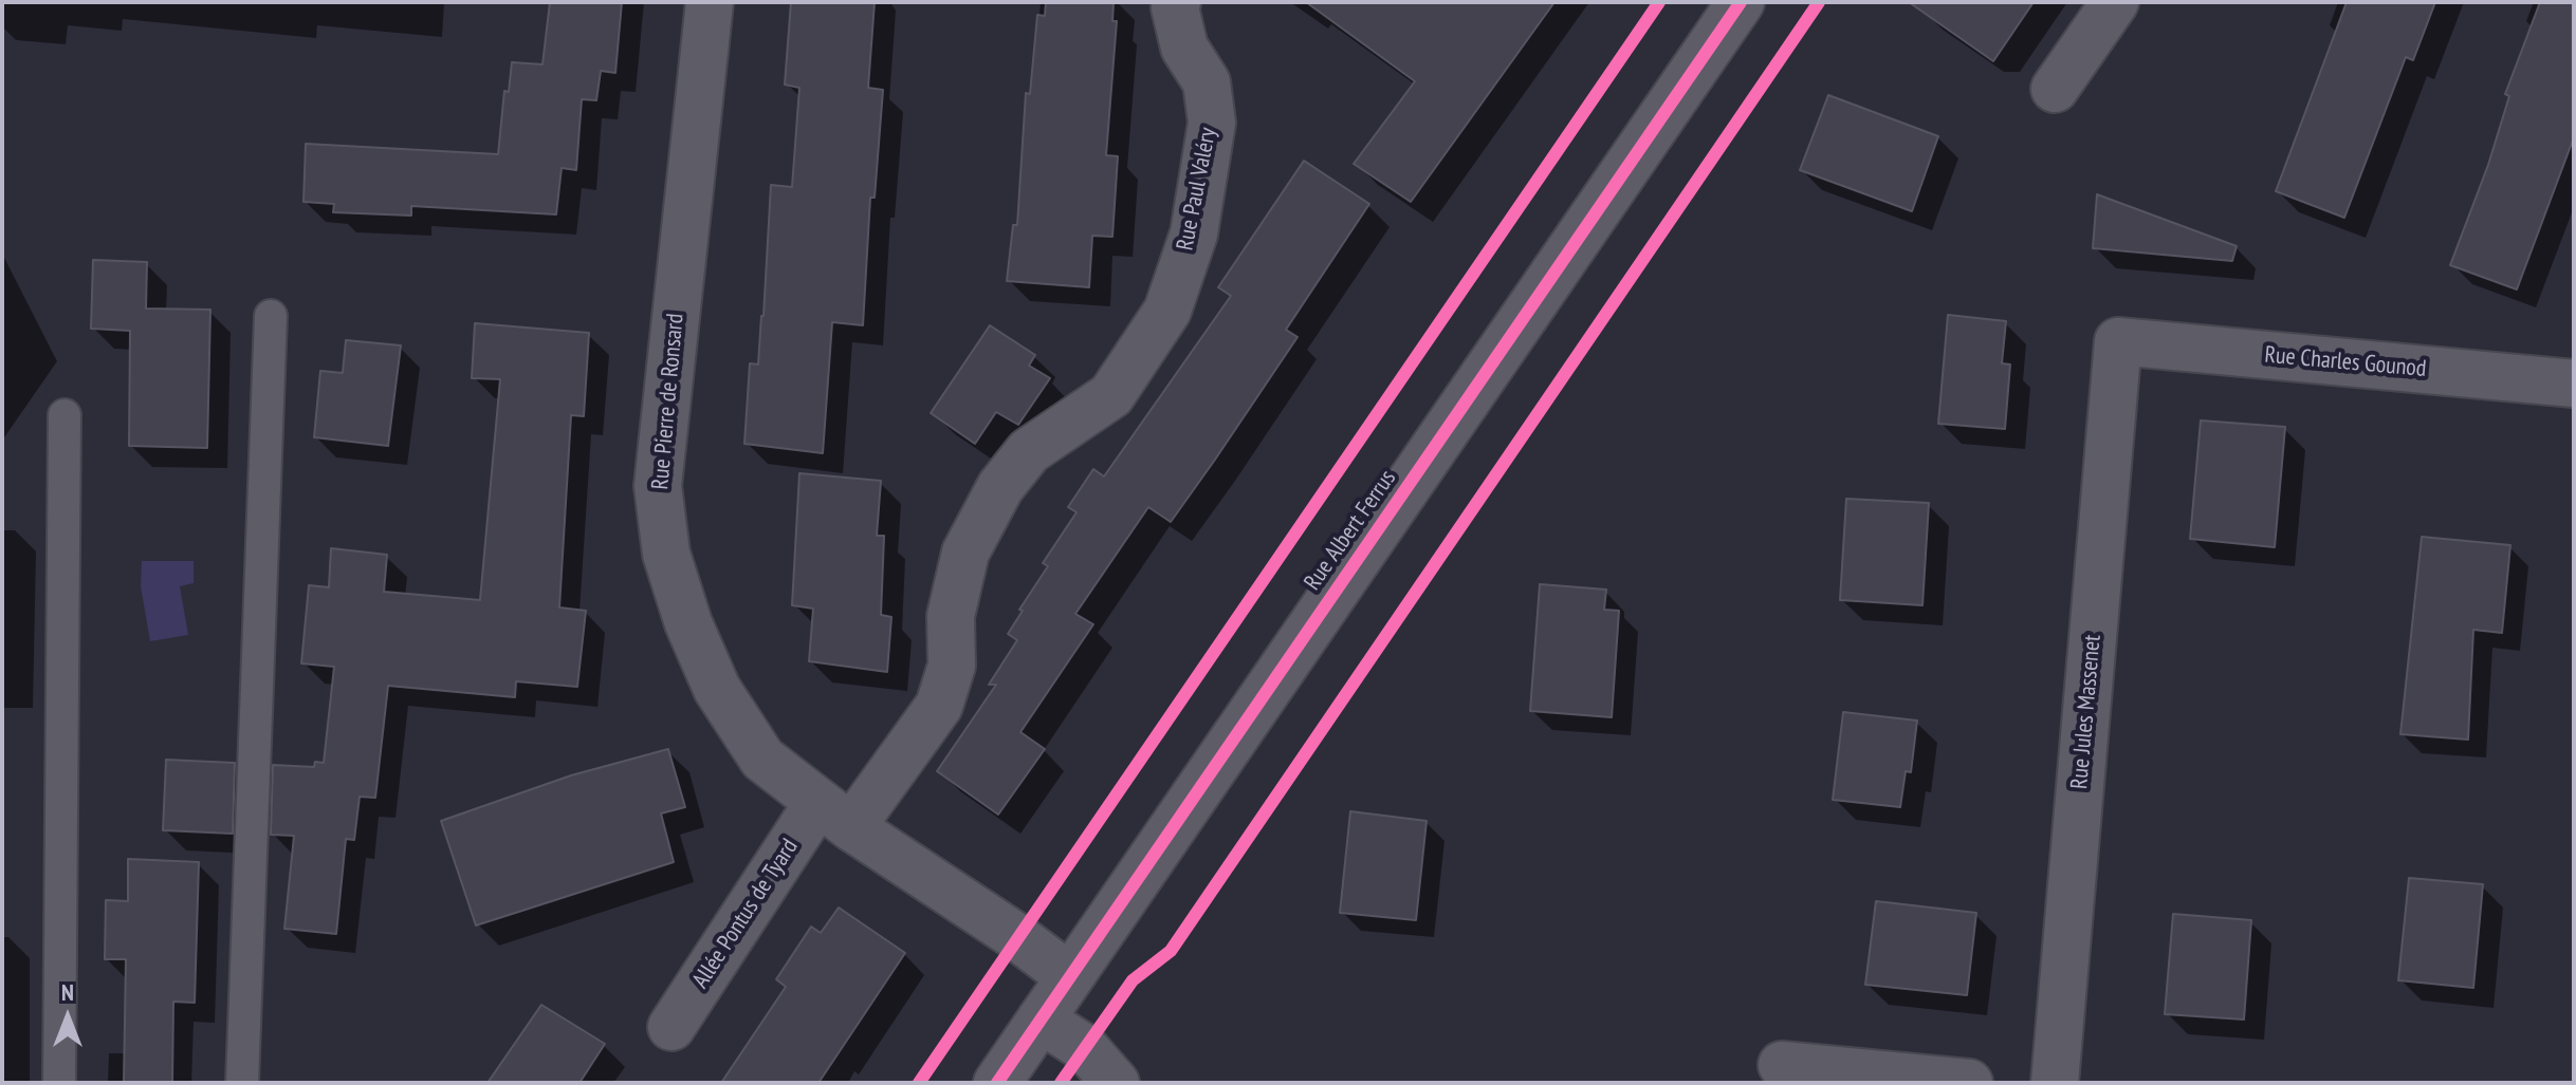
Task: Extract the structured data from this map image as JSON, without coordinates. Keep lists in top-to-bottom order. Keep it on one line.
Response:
{"streets":{"street":["Rue Paul Valéry","Rue Charles Gounod","Rue Pierre de Ronsard","Rue Albert Ferrus","Rue Jules Massenet","Allée Pontus de Tyard"]},"crossings":[["Rue Paul Valéry","Rue Pierre de Ronsard"],["Rue Paul Valéry","Allée Pontus de Tyard"],["Rue Charles Gounod","Rue Jules Massenet"],["Rue Pierre de Ronsard","Rue Albert Ferrus"],["Rue Pierre de Ronsard","Allée Pontus de Tyard"]],"north":"top"}
